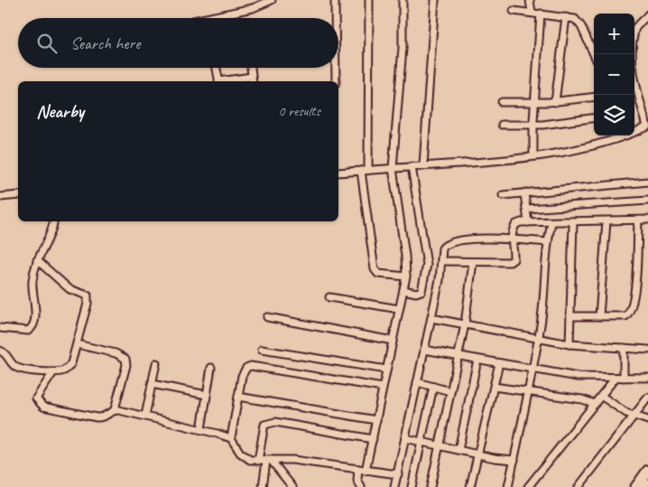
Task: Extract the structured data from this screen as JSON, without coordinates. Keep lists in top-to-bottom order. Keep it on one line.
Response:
{"page":{"map_buttons":["+","−"],"search":"Search here","heading":["Nearby","0 results"]}}
